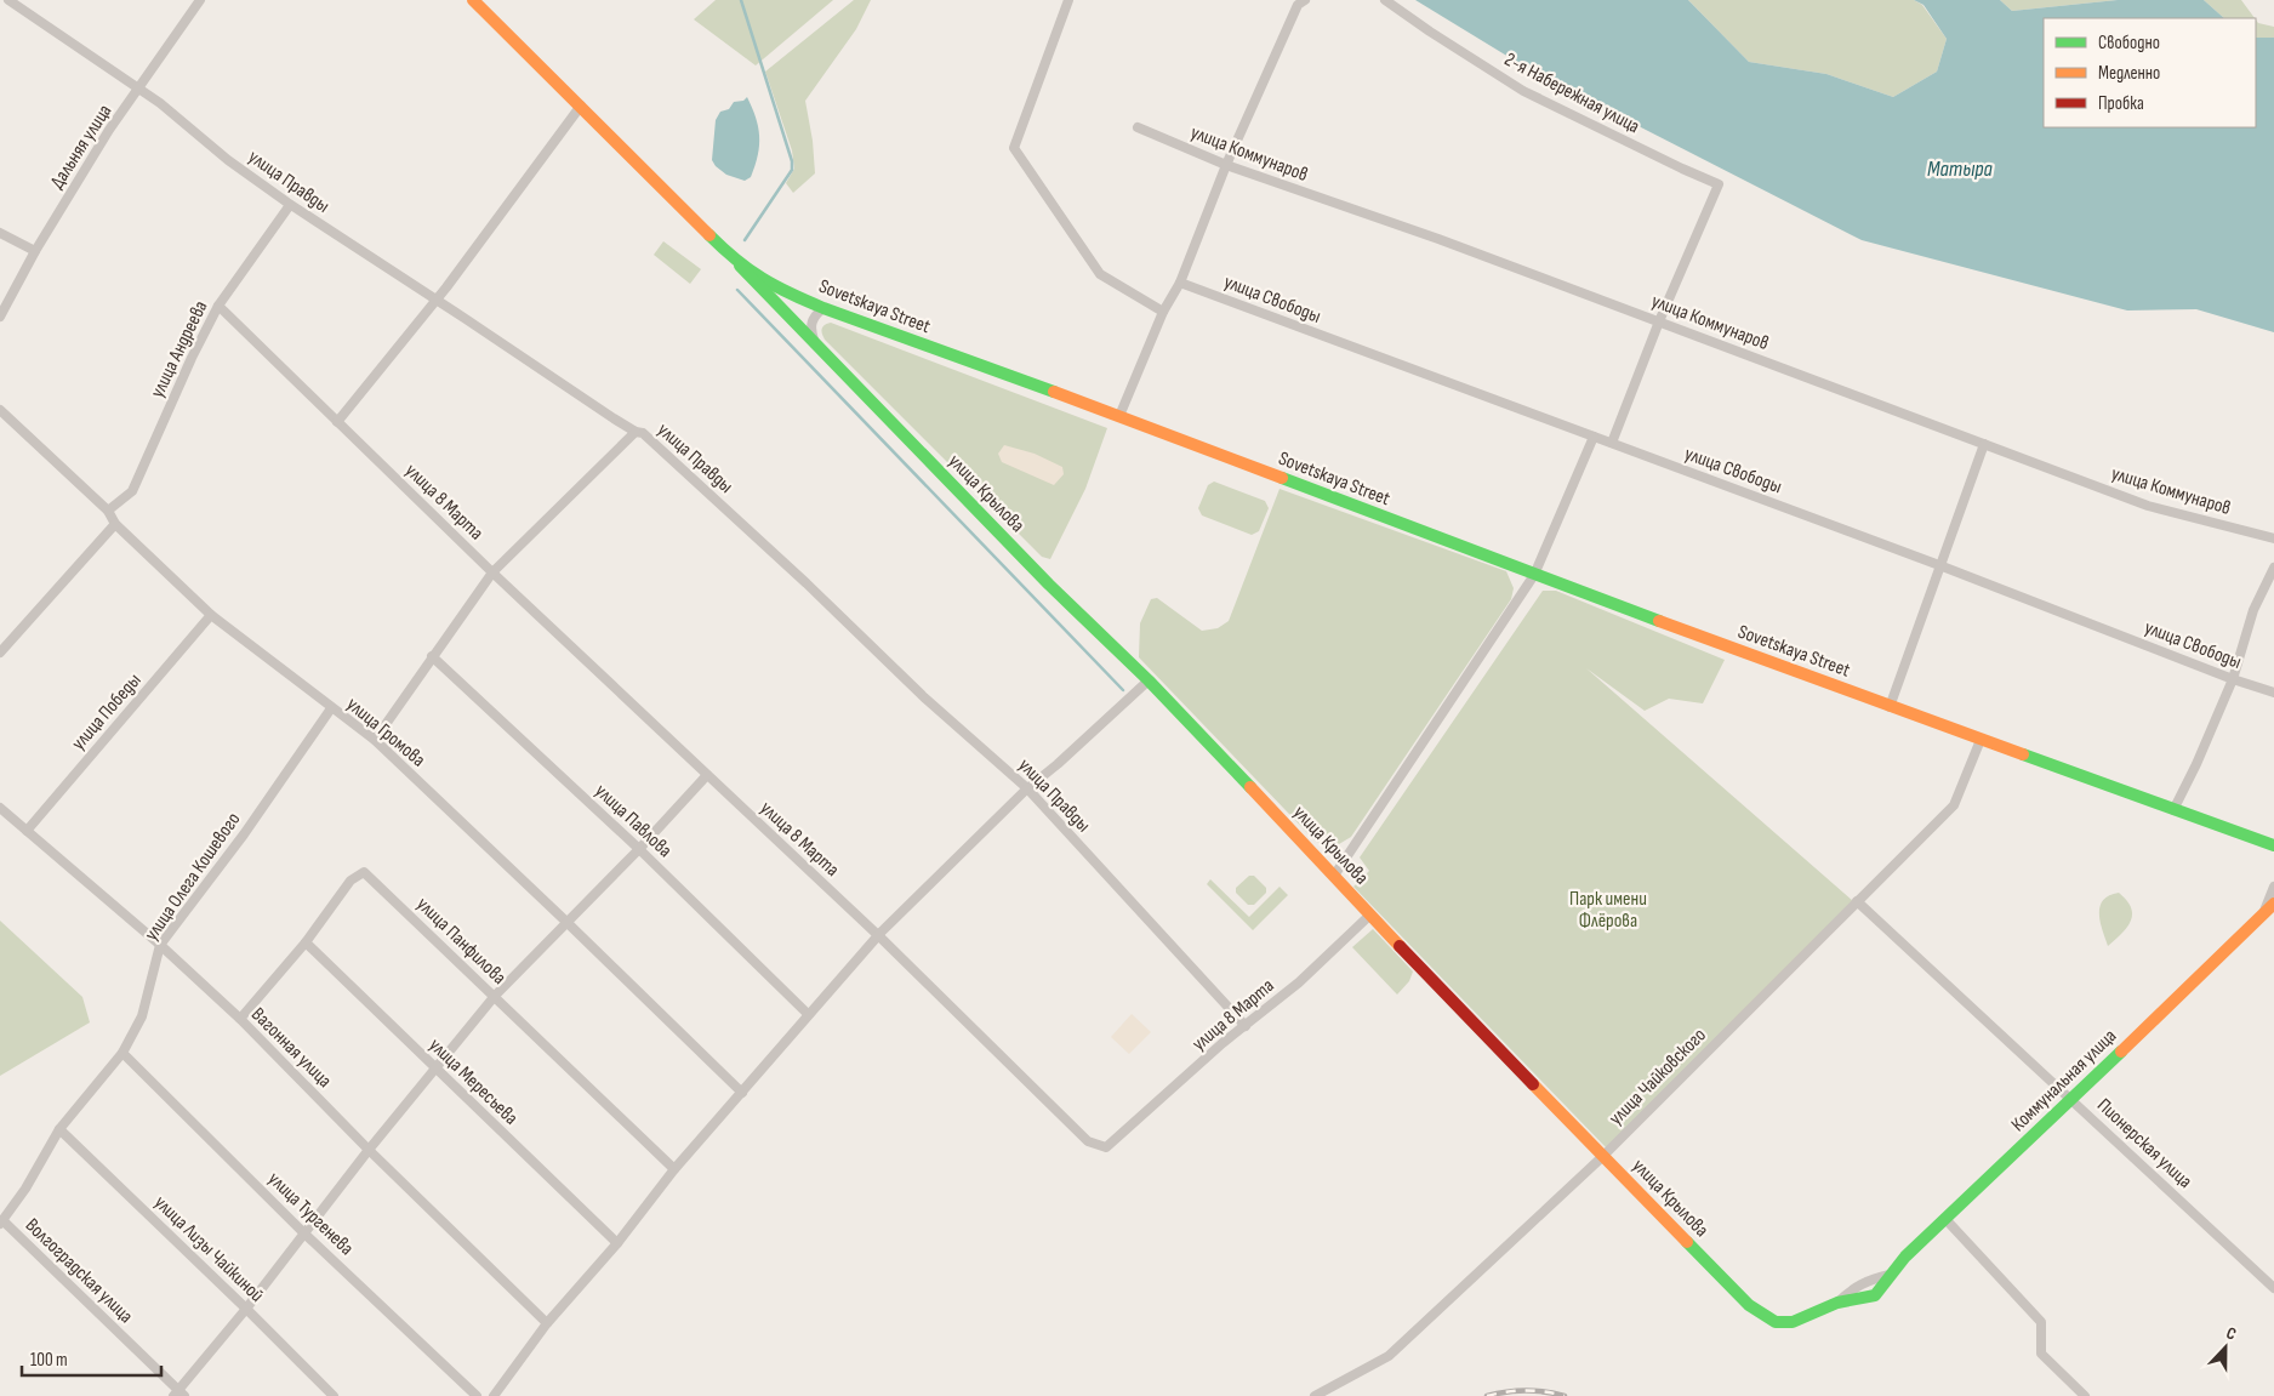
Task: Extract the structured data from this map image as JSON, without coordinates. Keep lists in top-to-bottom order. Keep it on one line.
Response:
{"streets":{"street":["2-я Набережная улица","Дальняя улица","улица Коммунаров","улица Правды","улица Свободы","Sovetskaya Street","улица Андреева","улица Крылова","улица 8 Марта","улица Победы","улица Громова","улица Павлова","улица Олега Кошевого","улица Панфилова","Вагонная улица","улица Чайковского","Коммунальная улица","улица Мересьева","Пионерская улица","улица Тургенева","улица Лизы Чайкиной","Волгоградская улица"]},"crossings":[["2-я Набережная улица","улица Коммунаров"],["Дальняя улица","улица Правды"],["улица Правды","улица Андреева"],["улица Правды","улица 8 Марта"],["Sovetskaya Street","улица Крылова"],["Sovetskaya Street","улица Чайковского"],["улица Андреева","улица 8 Марта"],["улица Андреева","улица Громова"],["улица Крылова","улица 8 Марта"],["улица Крылова","улица Чайковского"],["улица Крылова","Коммунальная улица"],["улица Победы","улица Громова"],["улица Победы","Вагонная улица"],["улица Громова","улица Олега Кошевого"],["улица Олега Кошевого","Вагонная улица"],["улица Олега Кошевого","улица Тургенева"],["улица Олега Кошевого","улица Лизы Чайкиной"],["улица Олега Кошевого","Волгоградская улица"],["улица Панфилова","Вагонная улица"],["улица Панфилова","улица Мересьева"],["улица Чайковского","Пионерская улица"],["Коммунальная улица","Пионерская улица"]],"water":["Матыра"],"parks":["Парк имени Флёрова"],"legend":["Свободно","Медленно","Пробка"],"scale_bar":"100 m","north":"top"}
